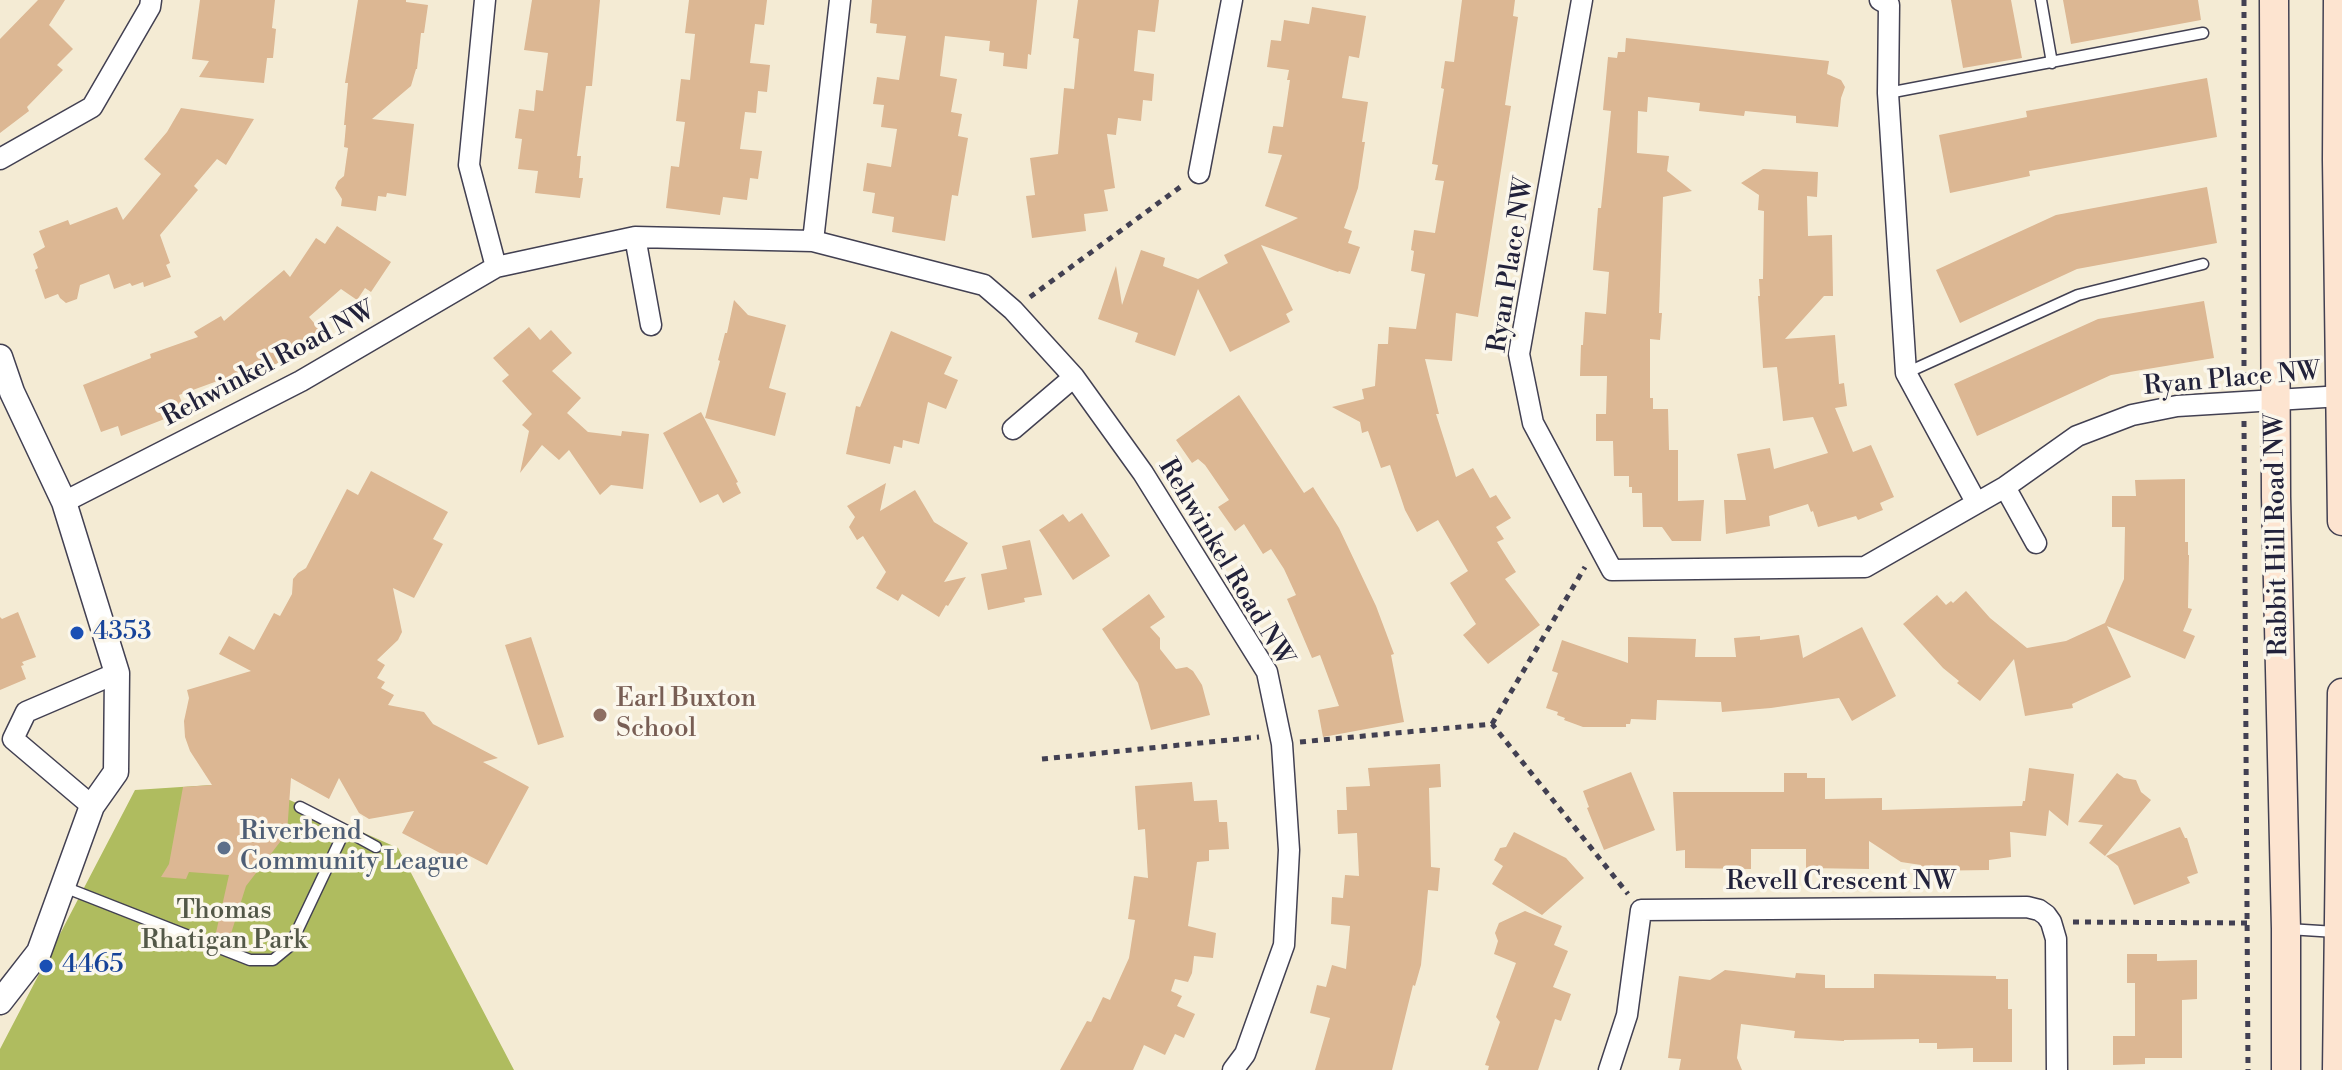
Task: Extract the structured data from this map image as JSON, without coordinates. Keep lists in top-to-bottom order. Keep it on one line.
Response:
{"streets":{"main road":["Rabbit Hill Road NW"],"street":["Ryan Place NW","Rehwinkel Road NW","Revell Crescent NW"]},"crossings":[["Ryan Place NW","Rabbit Hill Road NW"]],"parks":["Thomas Rhatigan Park"],"places":["4353","Earl Buxton School","Riverbend Community League","4465"]}
